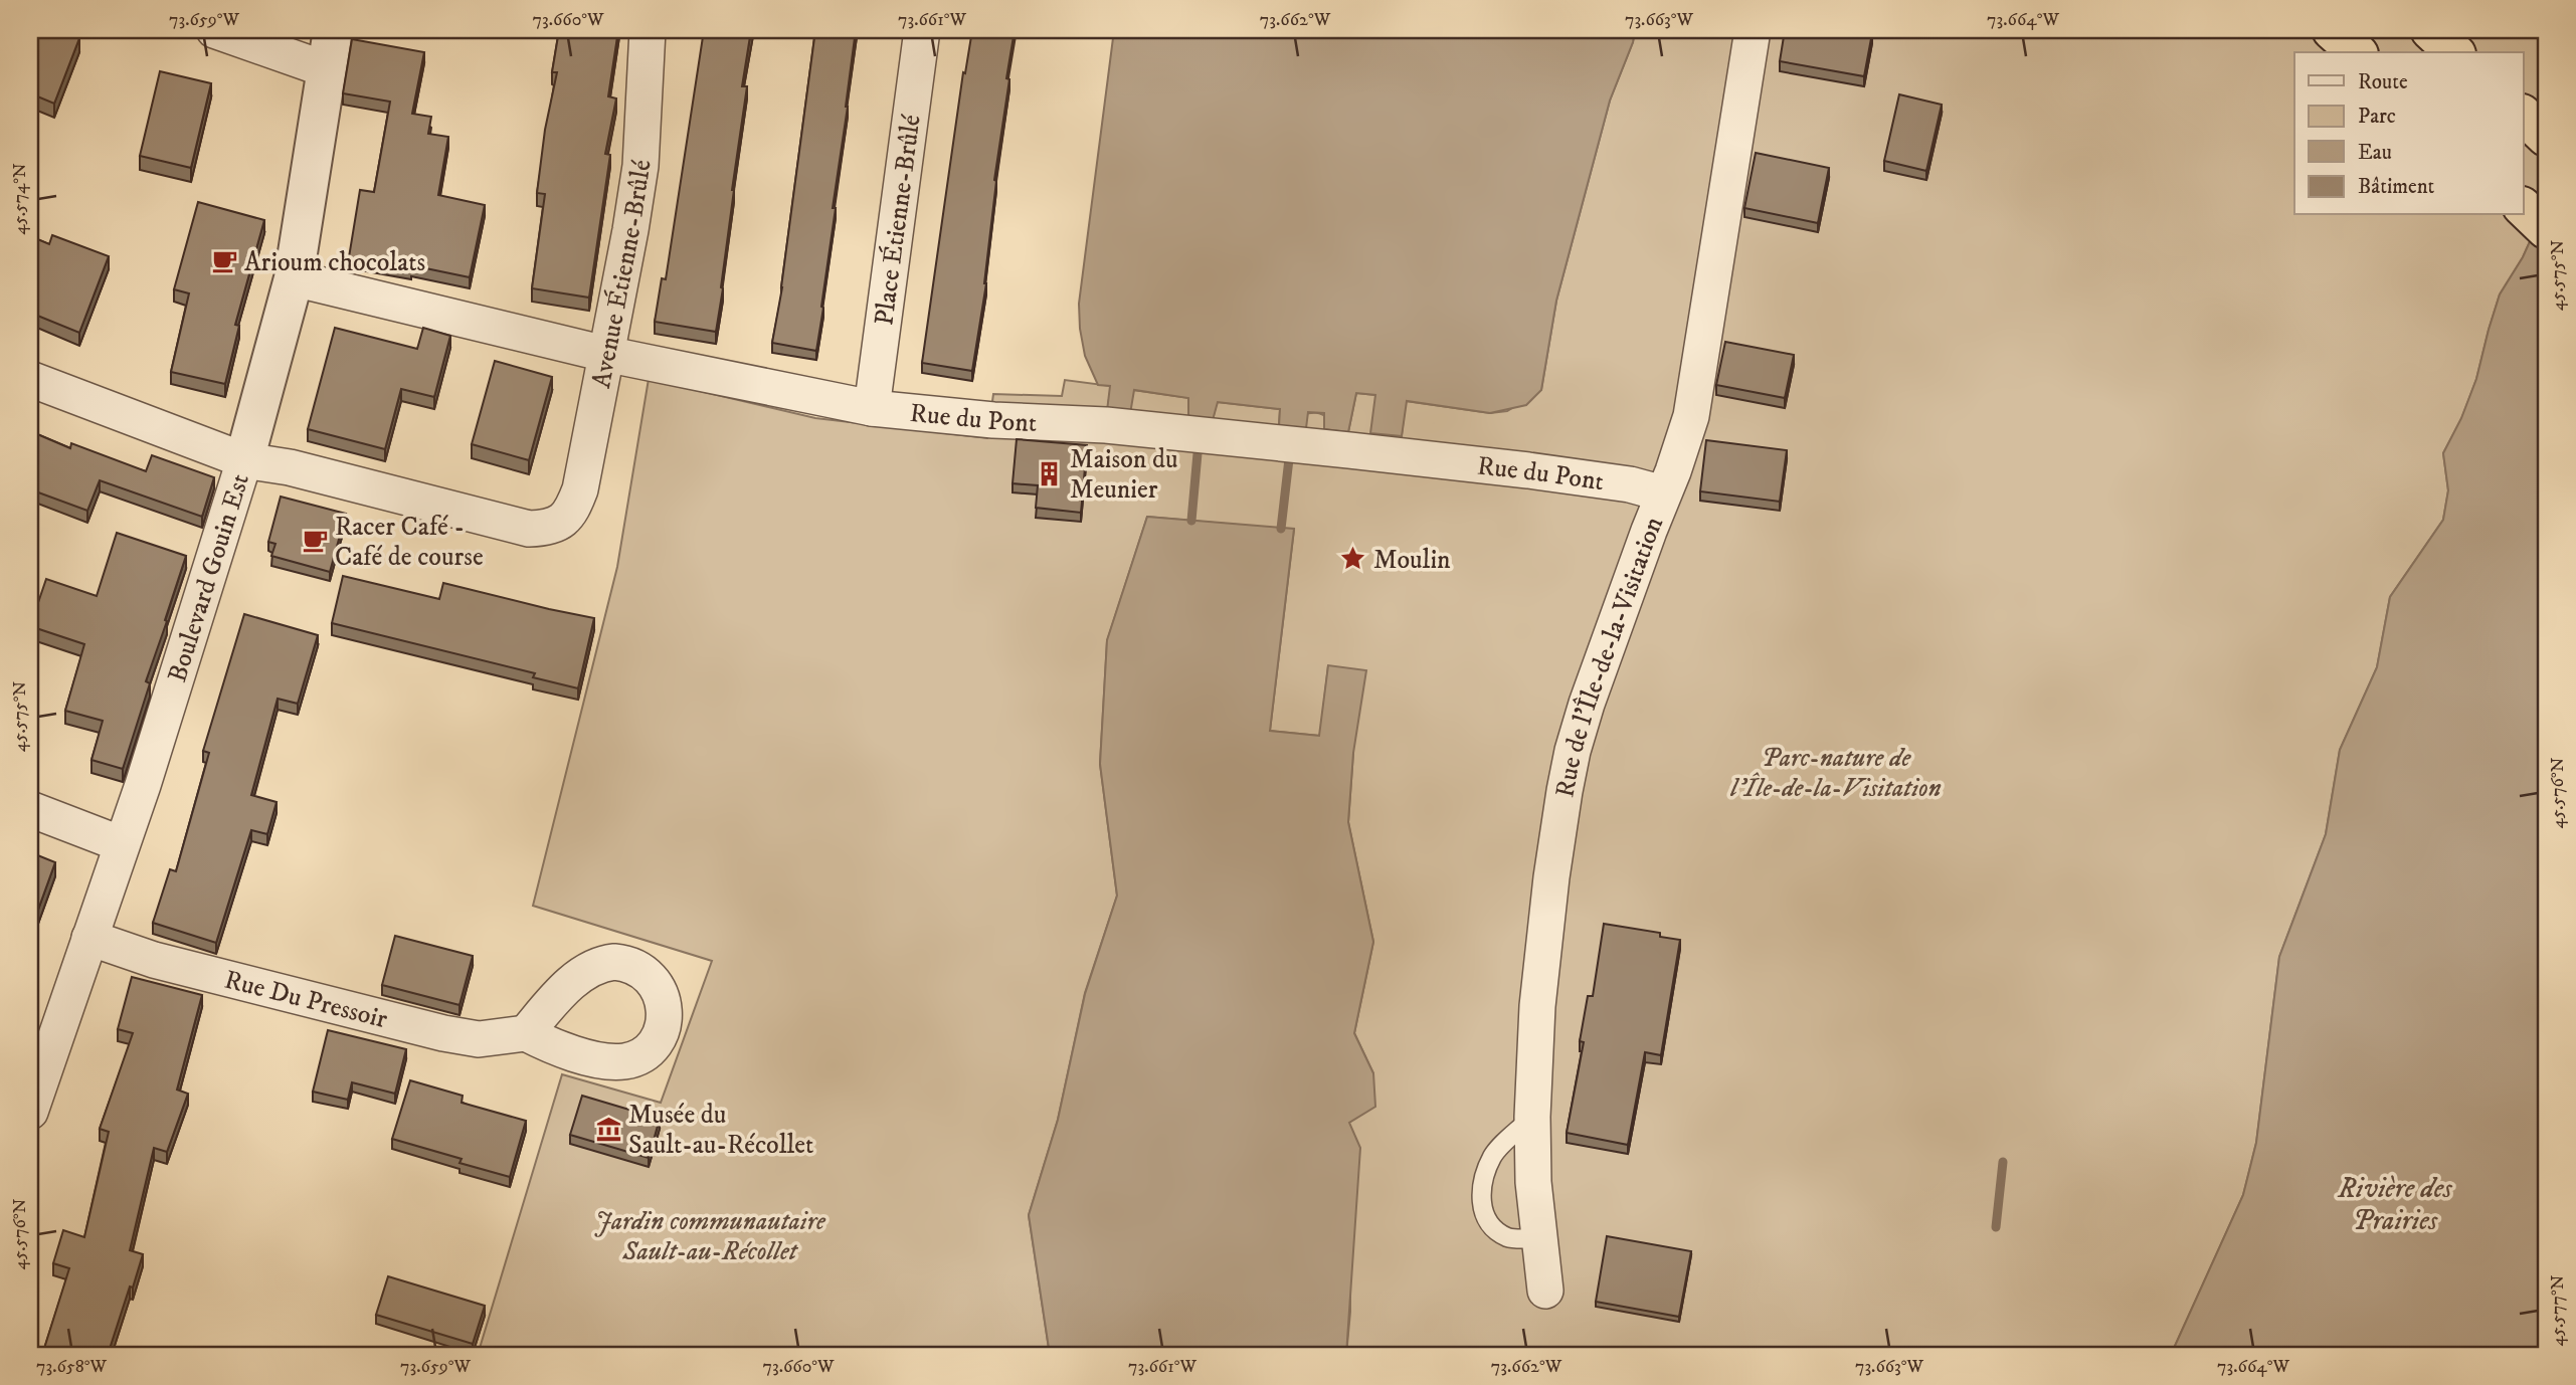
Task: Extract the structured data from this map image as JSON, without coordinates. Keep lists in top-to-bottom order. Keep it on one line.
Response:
{"streets":{"street":["Place Étienne-Brûlé","Avenue Étienne-Brûlé","Rue du Pont","Boulevard Gouin Est","Rue de l'Île-de-la-Visitation","Rue Du Pressoir"]},"crossings":[["Place Étienne-Brûlé","Rue du Pont"],["Avenue Étienne-Brûlé","Rue du Pont"],["Avenue Étienne-Brûlé","Boulevard Gouin Est"],["Rue du Pont","Boulevard Gouin Est"],["Rue du Pont","Rue de l'Île-de-la-Visitation"],["Boulevard Gouin Est","Rue Du Pressoir"]],"water":["Rivière des Prairies"],"parks":["Parc-nature de l'Île-de-la-Visitation","Jardin communautaire Sault-au-Récollet"],"places":{"cafe":["Arioum chocolats","Racer Café - Café de course"],"building":["Maison du Meunier"],"place":["Moulin"],"museum":["Musée du Sault-au-Récollet"]},"legend":["Route","Parc","Eau","Bâtiment"],"coordinates":["73.659°W","73.660°W","73.661°W","73.662°W","73.663°W","73.664°W","45.574°N","45.575°N","45.576°N","45.577°N","73.658°W"]}
